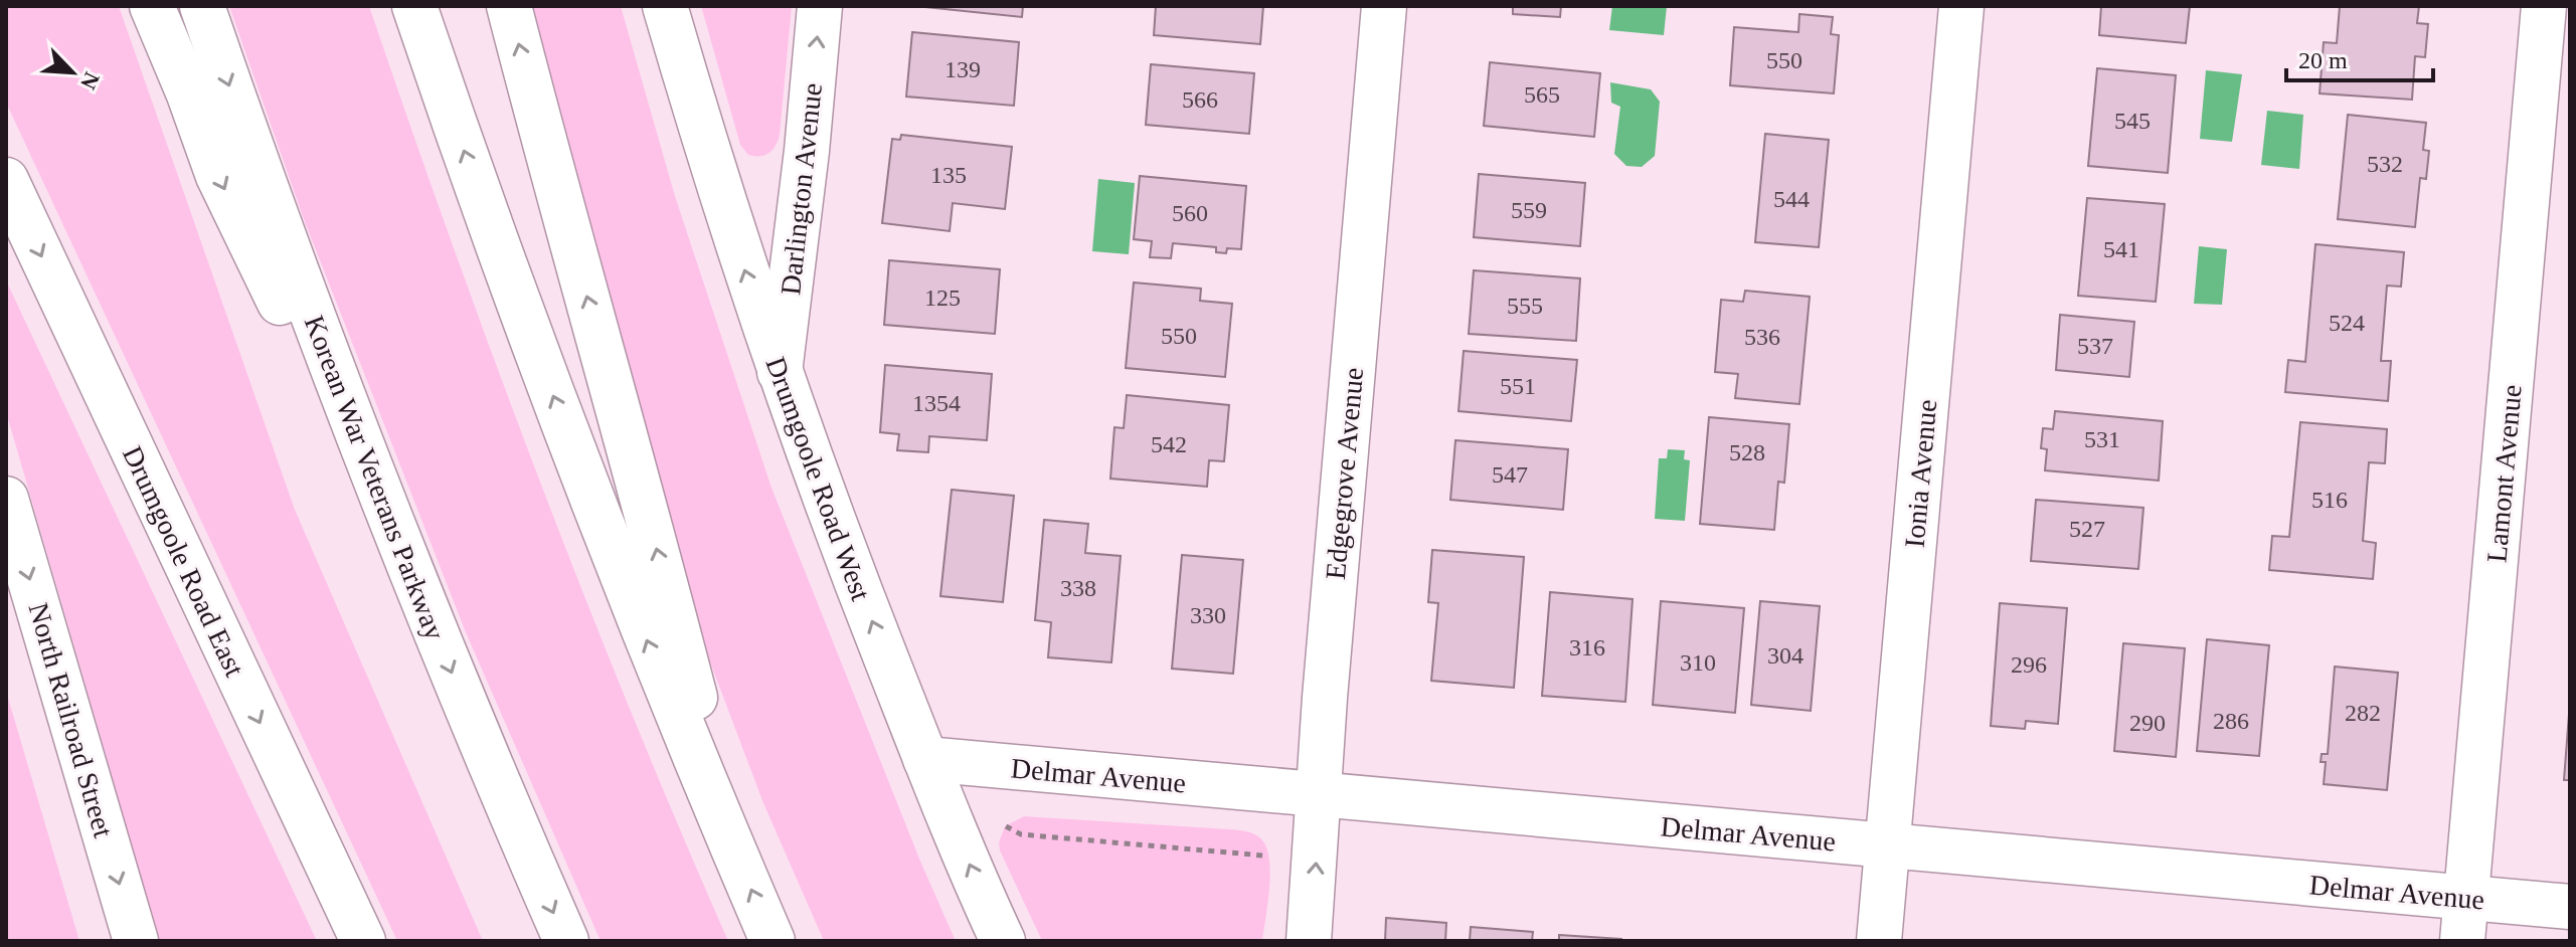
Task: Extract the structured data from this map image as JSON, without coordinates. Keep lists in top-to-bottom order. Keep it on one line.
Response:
{"streets":{"main road":["Darlington Avenue","Edgegrove Avenue","Ionia Avenue","Lamont Avenue","Korean War Veterans Parkway","Drumgoole Road West","Drumgoole Road East","North Railroad Street","Delmar Avenue"]},"crossings":[["Darlington Avenue","Drumgoole Road West"],["Edgegrove Avenue","Delmar Avenue"],["Ionia Avenue","Delmar Avenue"],["Lamont Avenue","Delmar Avenue"],["Drumgoole Road West","Delmar Avenue"]],"house_numbers":["550","139","565","566","545","532","135","544","559","560","541","125","555","524","550","536","537","551","1354","531","542","528","547","516","527","338","330","316","304","310","296","282","286","290"],"scale_bar":"20 m","north":"bottom right"}
